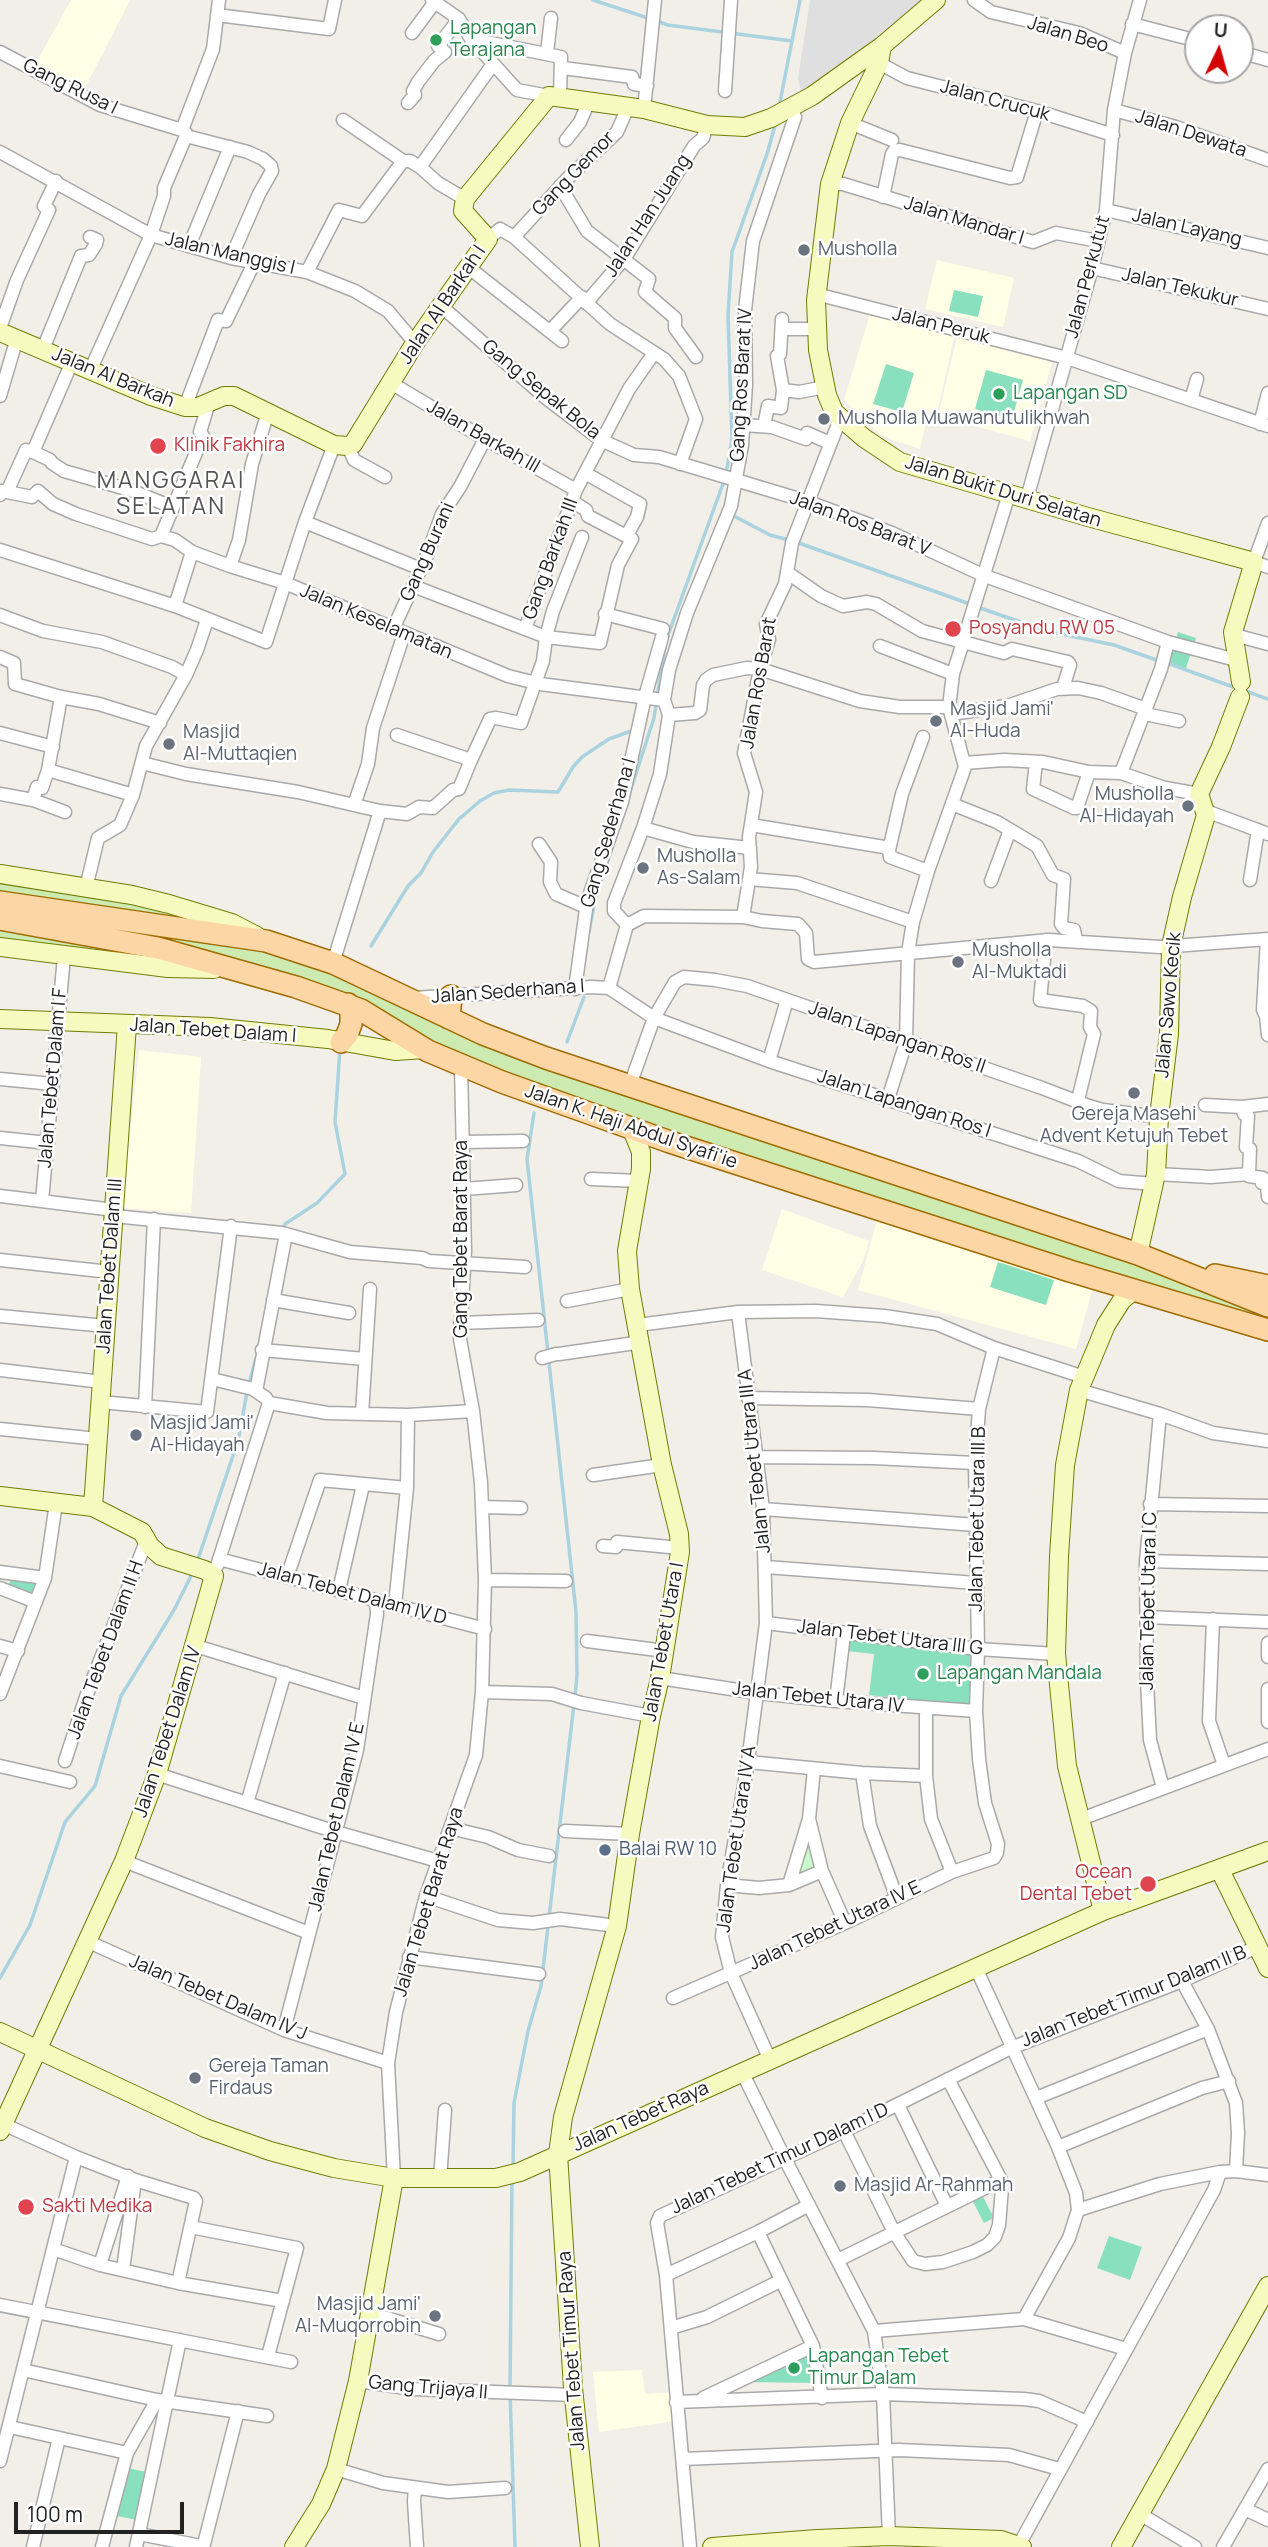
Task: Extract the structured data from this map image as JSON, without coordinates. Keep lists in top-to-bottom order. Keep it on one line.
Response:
{"streets":{"main road":["Jalan K. Haji Abdul Syafi'ie"],"street":["Jalan Beo","Gang Rusa I","Jalan Crucuk","Jalan Dewata","Gang Gemor","Jalan Han Juang","Jalan Mandar I","Jalan Layang","Jalan Manggis I","Jalan Perkutut","Jalan Tekukur","Jalan Al Barkah I","Jalan Peruk","Jalan Al Barkah","Gang Ros Barat IV","Gang Sepak Bola","Jalan Barkah III","Jalan Bukit Duri Selatan","Jalan Ros Barat V","Gang Burani","Gang Barkah III","Jalan Keselamatan","Jalan Ros Barat","Gang Sederhana I","Jalan Sederhana I","Jalan Sawo Kecik","Jalan Tebet Dalam I","Jalan Lapangan Ros II","Jalan Tebet Dalam I F","Jalan Lapangan Ros I","Gang Tebet Barat Raya","Jalan Tebet Dalam III","Jalan Tebet Utara III A","Jalan Tebet Utara III B","Jalan Tebet Dalam IV D","Jalan Tebet Utara I C","Jalan Tebet Utara III G","Jalan Tebet Utara I","Jalan Tebet Dalam II H","Jalan Tebet Utara IV","Jalan Tebet Dalam IV","Jalan Tebet Dalam IV E","Jalan Tebet Utara IV A","Jalan Tebet Barat Raya","Jalan Tebet Utara IV E","Jalan Tebet Timur Dalam II B","Jalan Tebet Dalam IV J","Jalan Tebet Raya","Jalan Tebet Timur Dalam I D","Jalan Tebet Timur Raya","Gang Trijaya II"]},"crossings":[["Jalan Beo","Jalan Perkutut"],["Gang Rusa I","Jalan Manggis I"],["Jalan Crucuk","Jalan Perkutut"],["Jalan Crucuk","Jalan Bukit Duri Selatan"],["Jalan Dewata","Jalan Perkutut"],["Jalan Mandar I","Jalan Perkutut"],["Jalan Mandar I","Jalan Bukit Duri Selatan"],["Jalan Layang","Jalan Perkutut"],["Jalan Manggis I","Jalan Al Barkah I"],["Jalan Perkutut","Jalan Tekukur"],["Jalan Perkutut","Jalan Peruk"],["Jalan Perkutut","Jalan Bukit Duri Selatan"],["Jalan Perkutut","Jalan Ros Barat V"],["Jalan Al Barkah I","Jalan Al Barkah"],["Jalan Al Barkah I","Gang Sepak Bola"],["Jalan Al Barkah I","Jalan Barkah III"],["Jalan Peruk","Jalan Bukit Duri Selatan"],["Gang Ros Barat IV","Gang Sepak Bola"],["Gang Ros Barat IV","Jalan Ros Barat V"],["Gang Ros Barat IV","Jalan Keselamatan"],["Gang Ros Barat IV","Gang Sederhana I"],["Gang Sepak Bola","Jalan Ros Barat V"],["Gang Sepak Bola","Gang Barkah III"],["Jalan Barkah III","Gang Burani"],["Jalan Barkah III","Gang Barkah III"],["Jalan Bukit Duri Selatan","Jalan Ros Barat"],["Jalan Ros Barat V","Jalan Ros Barat"],["Gang Burani","Jalan Keselamatan"],["Jalan Keselamatan","Gang Sederhana I"],["Gang Sederhana I","Jalan Sederhana I"],["Jalan Sederhana I","Jalan Lapangan Ros II"],["Jalan Sederhana I","Jalan Lapangan Ros I"],["Jalan Sederhana I","Jalan K. Haji Abdul Syafi'ie"],["Jalan Sawo Kecik","Jalan Lapangan Ros II"],["Jalan Sawo Kecik","Jalan Lapangan Ros I"],["Jalan Sawo Kecik","Jalan K. Haji Abdul Syafi'ie"],["Jalan Tebet Dalam I","Jalan Tebet Dalam I F"],["Jalan Tebet Dalam I","Jalan K. Haji Abdul Syafi'ie"],["Jalan Tebet Dalam I","Jalan Tebet Dalam III"],["Jalan Lapangan Ros II","Jalan Lapangan Ros I"],["Jalan K. Haji Abdul Syafi'ie","Gang Tebet Barat Raya"],["Jalan K. Haji Abdul Syafi'ie","Jalan Tebet Utara I"],["Gang Tebet Barat Raya","Jalan Tebet Barat Raya"],["Jalan Tebet Utara III A","Jalan Tebet Utara III G"],["Jalan Tebet Utara III A","Jalan Tebet Utara IV"],["Jalan Tebet Utara III A","Jalan Tebet Utara IV A"],["Jalan Tebet Utara III B","Jalan Tebet Utara III G"],["Jalan Tebet Utara III B","Jalan Tebet Utara IV"],["Jalan Tebet Utara III B","Jalan Tebet Utara IV E"],["Jalan Tebet Dalam IV D","Jalan Tebet Dalam IV"],["Jalan Tebet Dalam IV D","Jalan Tebet Dalam IV E"],["Jalan Tebet Dalam IV D","Jalan Tebet Barat Raya"],["Jalan Tebet Utara I","Jalan Tebet Utara IV"],["Jalan Tebet Utara I","Jalan Tebet Raya"],["Jalan Tebet Utara I","Jalan Tebet Timur Raya"],["Jalan Tebet Utara IV","Jalan Tebet Utara IV A"],["Jalan Tebet Dalam IV","Jalan Tebet Dalam IV J"],["Jalan Tebet Dalam IV","Jalan Tebet Raya"],["Jalan Tebet Dalam IV E","Jalan Tebet Dalam IV J"],["Jalan Tebet Utara IV A","Jalan Tebet Utara IV E"],["Jalan Tebet Utara IV A","Jalan Tebet Raya"],["Jalan Tebet Barat Raya","Jalan Tebet Dalam IV J"],["Jalan Tebet Barat Raya","Jalan Tebet Raya"],["Jalan Tebet Barat Raya","Gang Trijaya II"],["Jalan Tebet Timur Dalam II B","Jalan Tebet Timur Dalam I D"],["Jalan Tebet Raya","Jalan Tebet Timur Raya"],["Jalan Tebet Timur Raya","Gang Trijaya II"]],"districts":["MANGGARAI SELATAN"],"places":["Lapangan Terajana","Musholla","Lapangan SD","Musholla Muawanutulikhwah","Klinik Fakhira","Posyandu RW 05","Masjid Jami' Al-Huda","Masjid Al-Muttaqien","Musholla Al-Hidayah","Musholla As-Salam","Musholla Al-Muktadi","Gereja Masehi Advent Ketujuh Tebet","Masjid Jami' Al-Hidayah","Lapangan Mandala","Balai RW 10","Ocean Dental Tebet","Gereja Taman Firdaus","Masjid Ar-Rahmah","Sakti Medika","Masjid Jami' Al-Muqorrobin","Lapangan Tebet Timur Dalam"],"scale_bar":"100 m","north":"top"}
